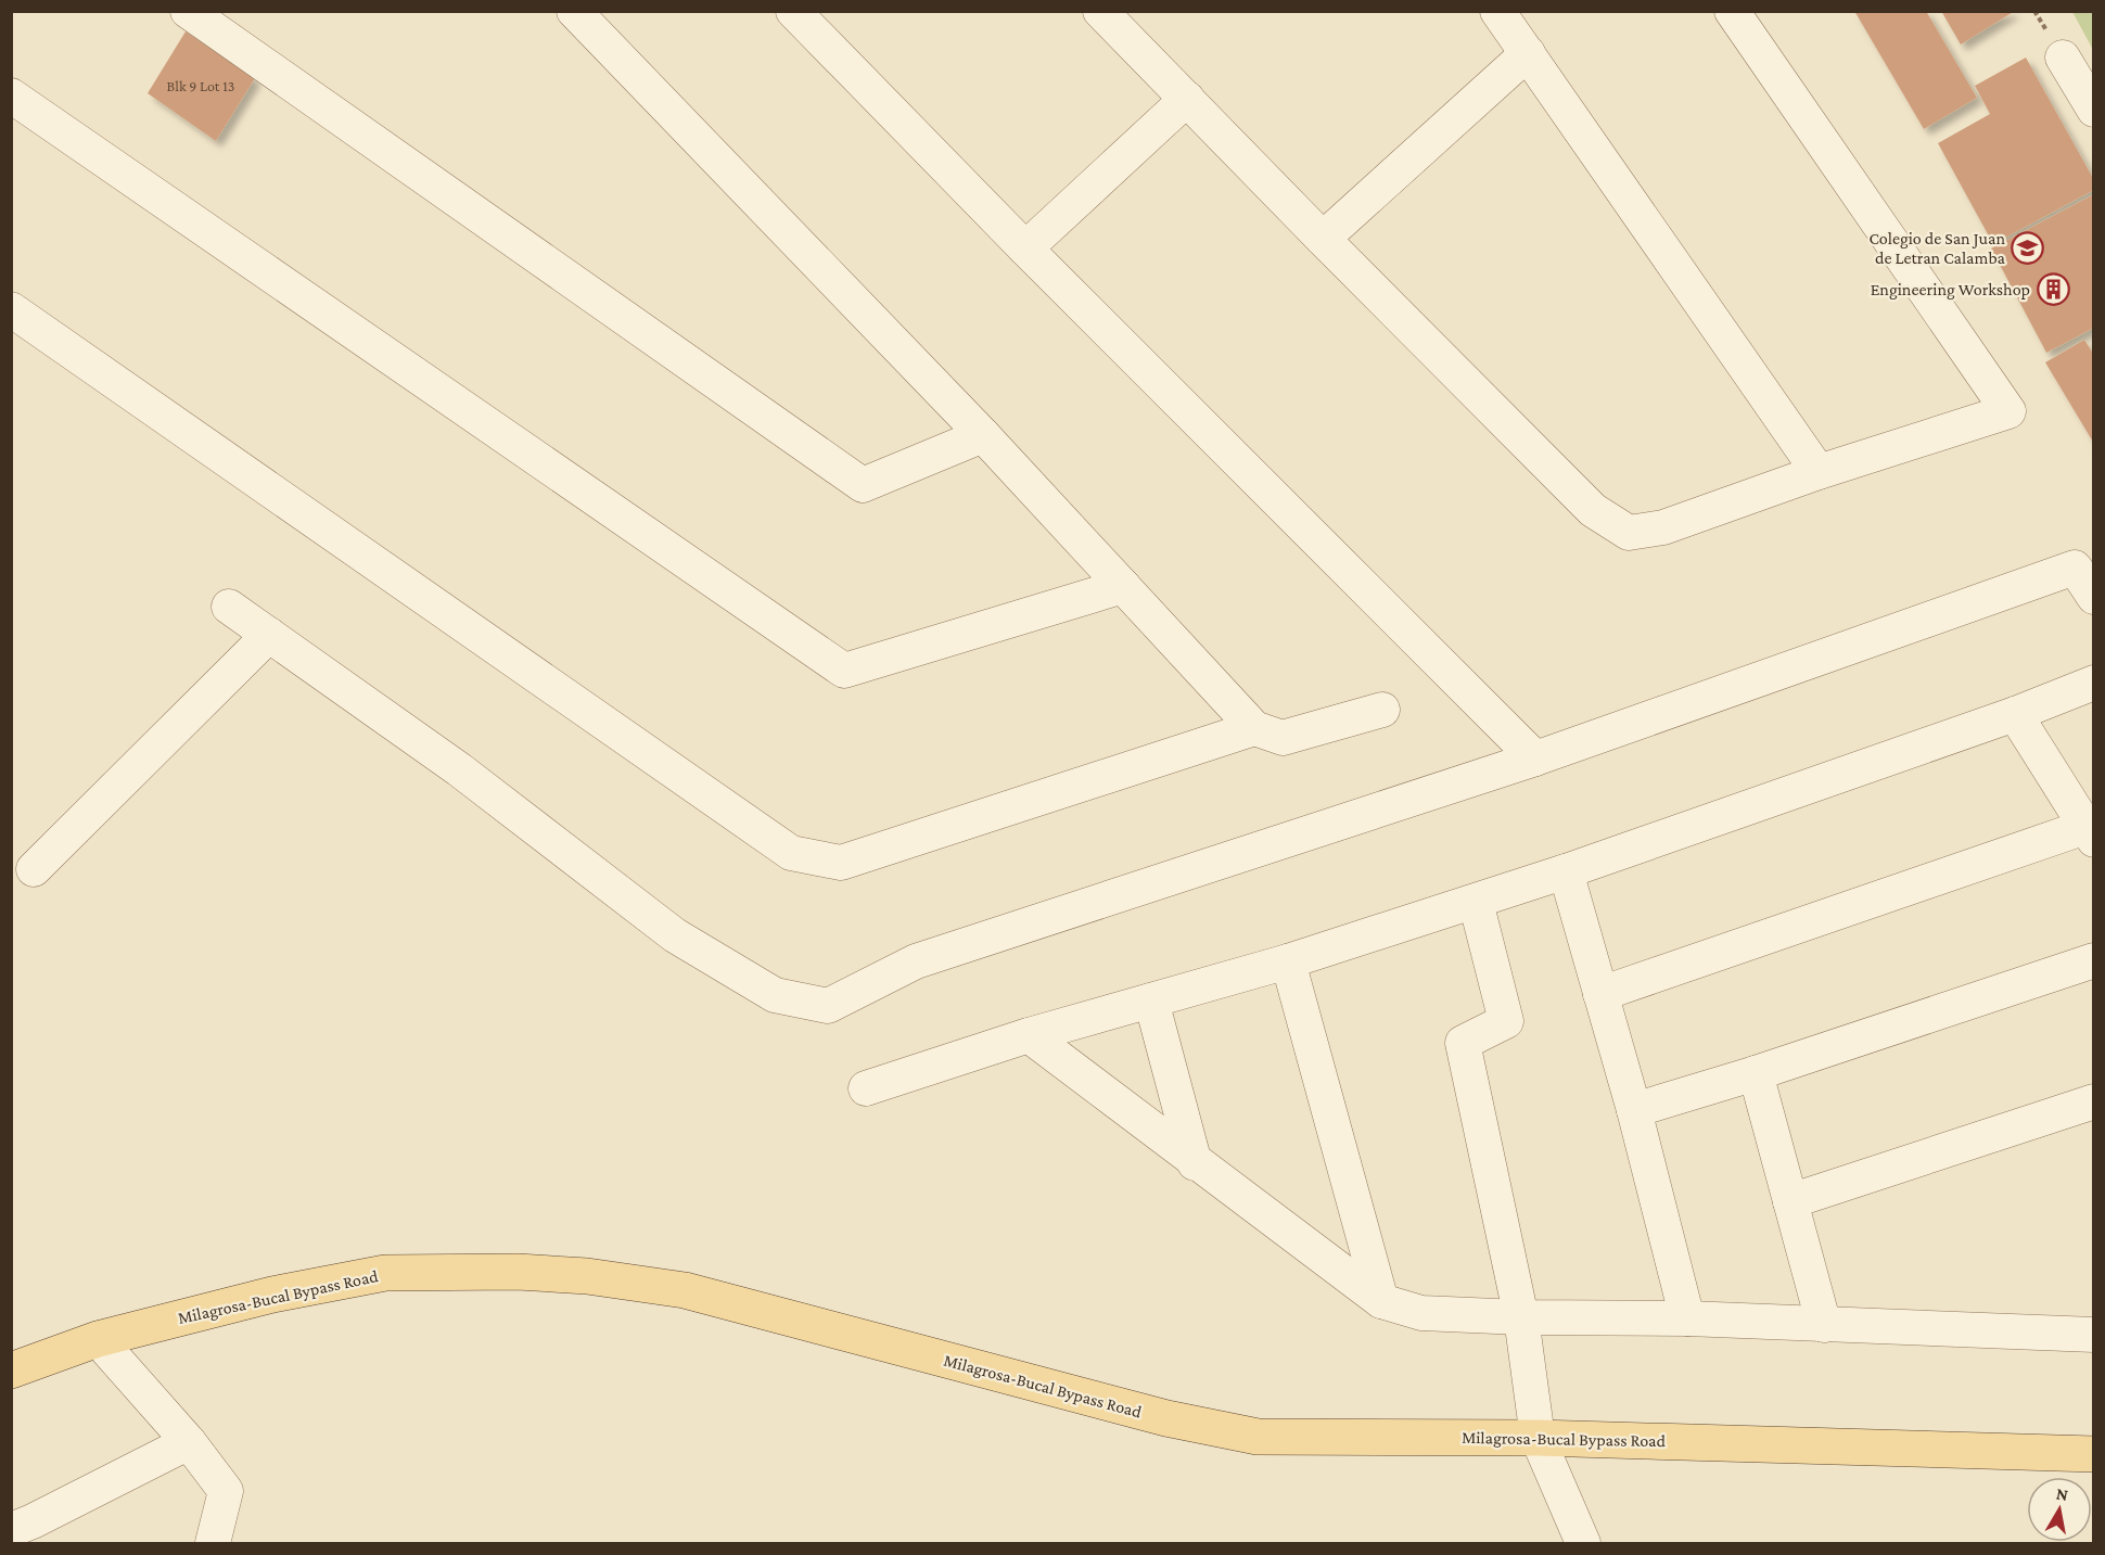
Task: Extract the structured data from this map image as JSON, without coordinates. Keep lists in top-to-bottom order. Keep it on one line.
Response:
{"streets":{"main road":["Milagrosa-Bucal Bypass Road"]},"places":{"school or university":["Colegio de San Juan de Letran Calamba"],"building":["Engineering Workshop"]},"house_numbers":["Blk 9 Lot 13"],"north":"top"}
